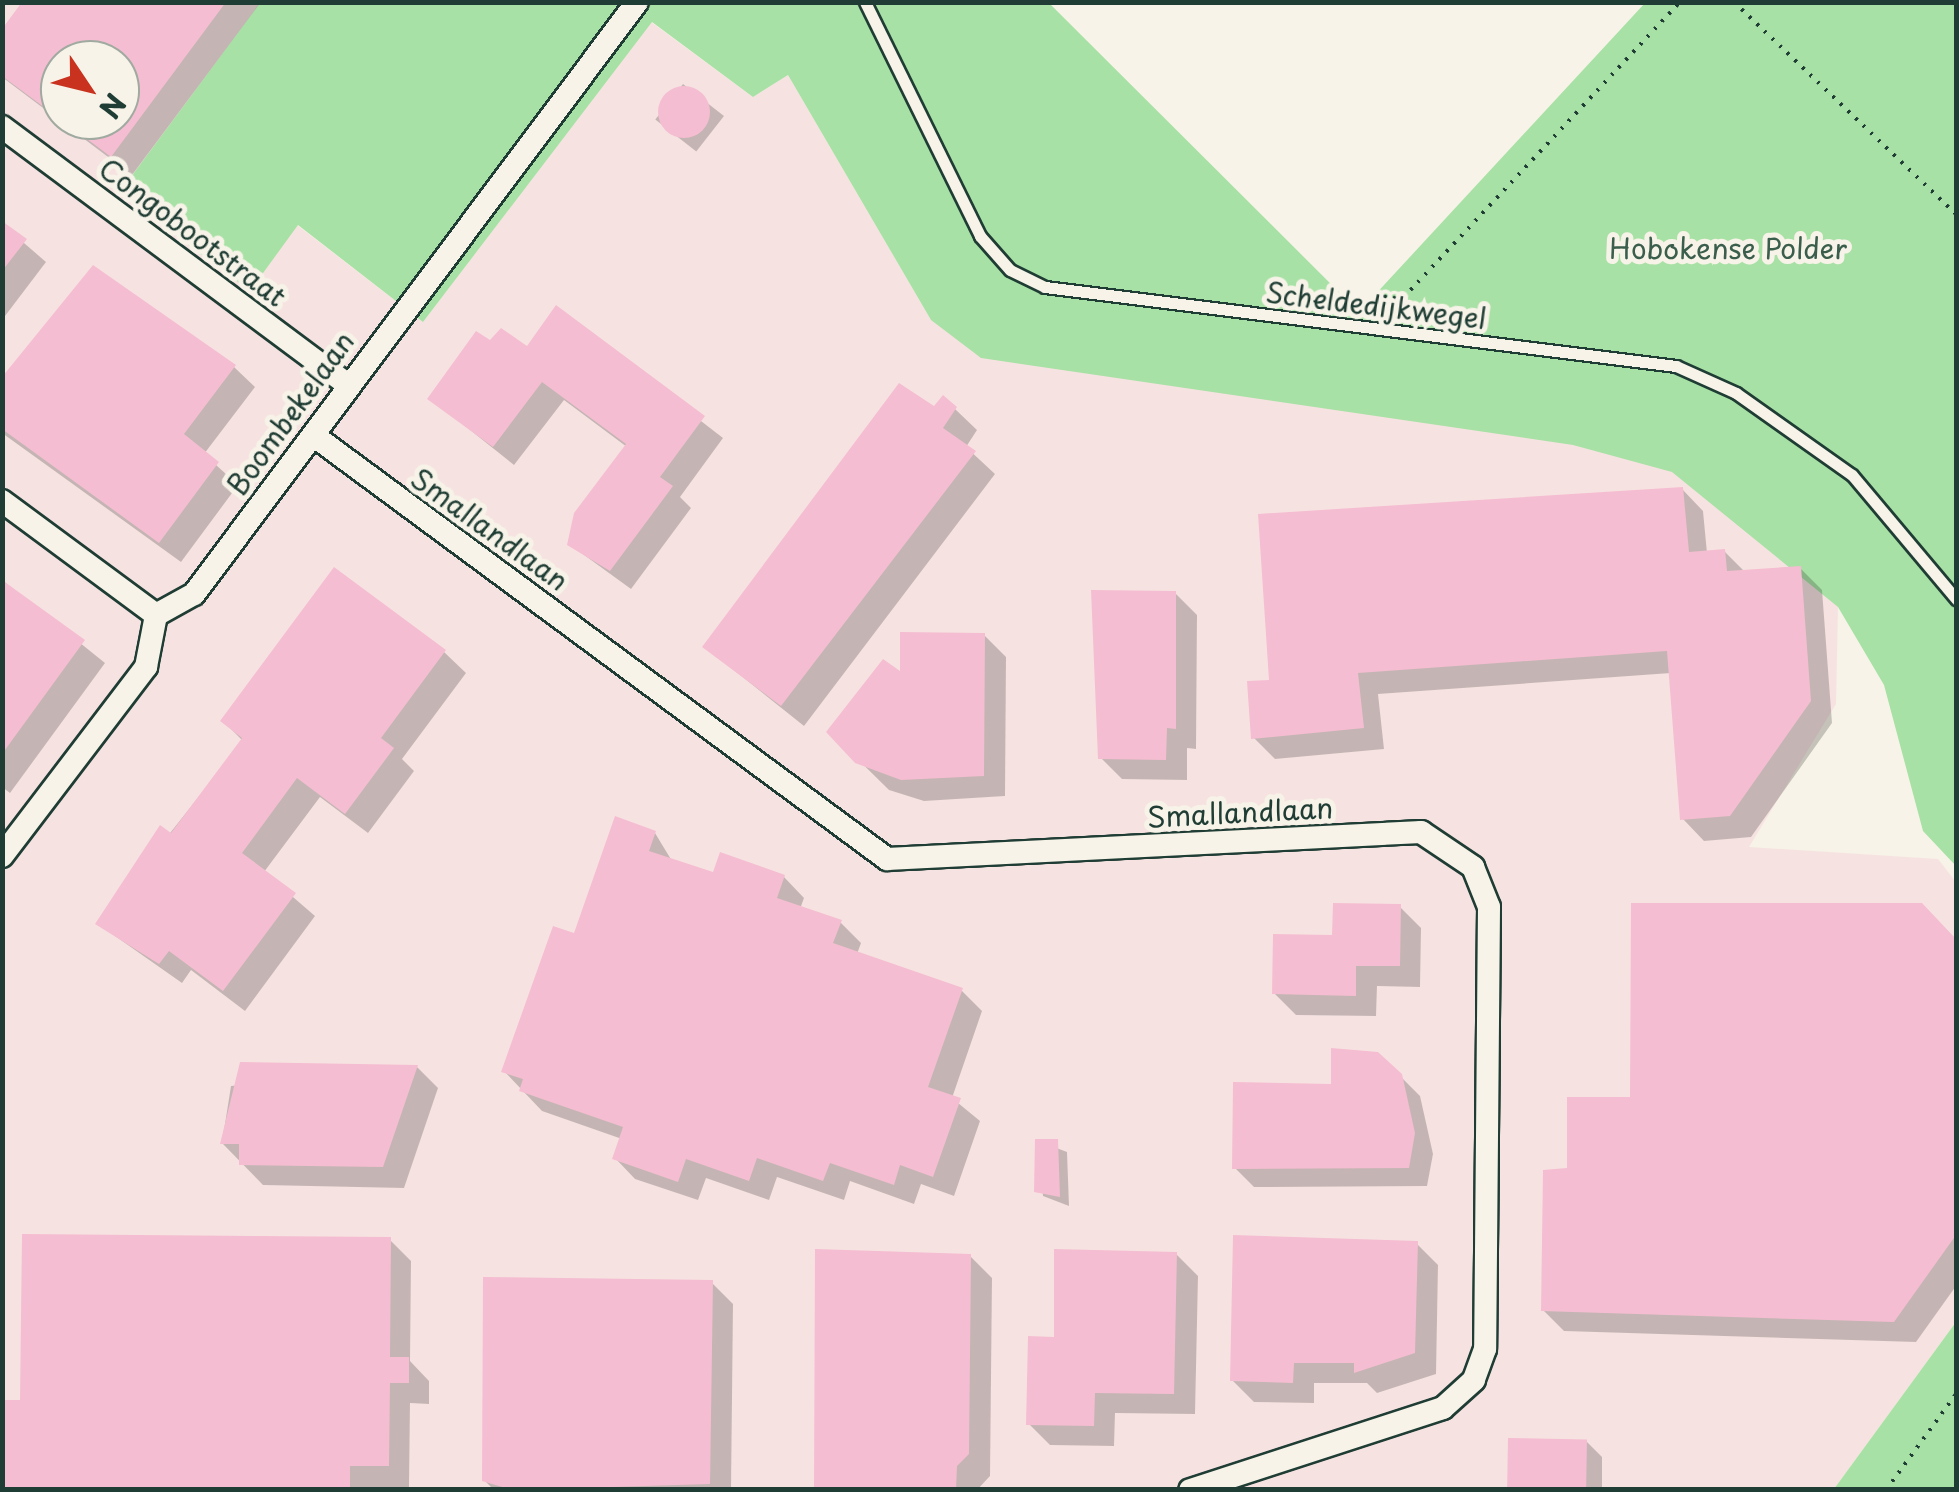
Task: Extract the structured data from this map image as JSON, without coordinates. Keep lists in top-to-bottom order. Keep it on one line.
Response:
{"streets":{"street":["Congobootstraat","Boombekelaan","Smallandlaan"],"lane":["Scheldedijkwegel"]},"crossings":[["Congobootstraat","Boombekelaan"],["Boombekelaan","Smallandlaan"]],"parks":["Hobokense Polder"],"north":"bottom right"}
